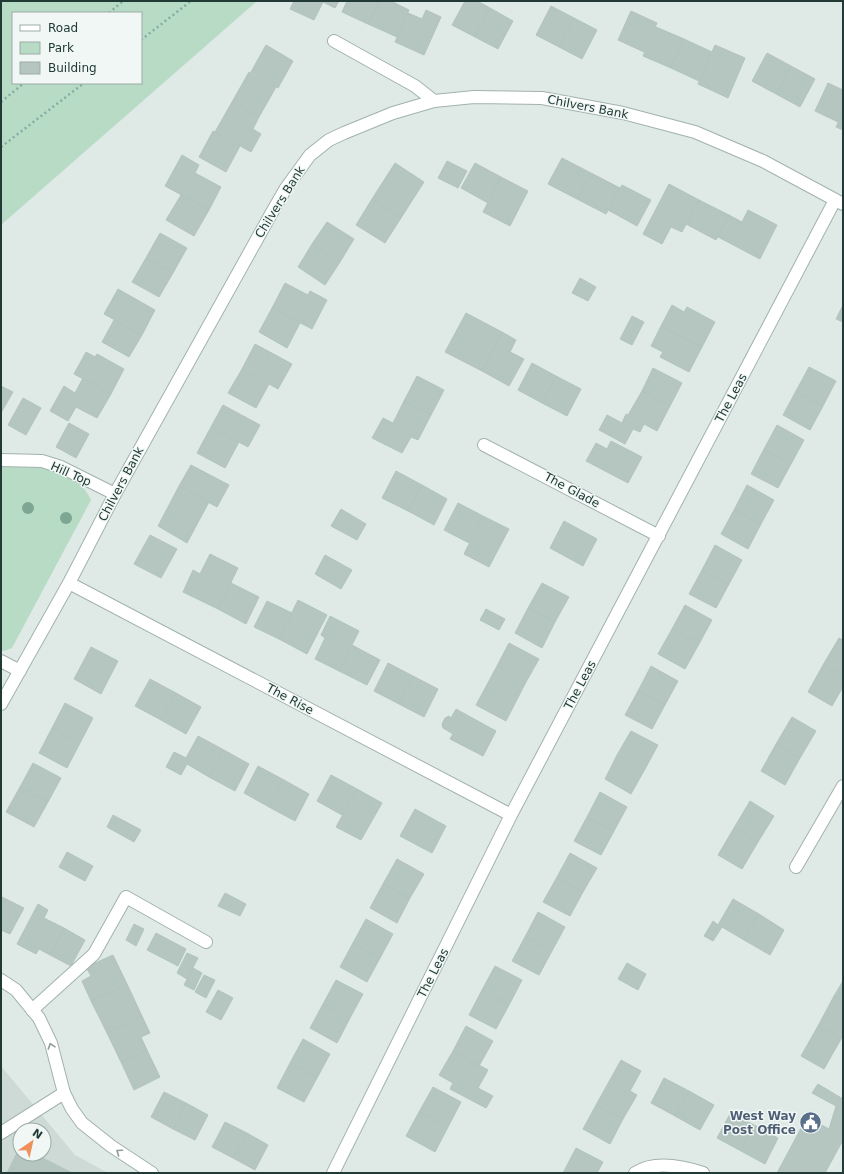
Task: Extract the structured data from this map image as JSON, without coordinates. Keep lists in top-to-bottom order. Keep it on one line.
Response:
{"streets":{"street":["Chilvers Bank","The Leas","Hill Top","The Glade","The Rise"]},"crossings":[["Chilvers Bank","The Leas"],["Chilvers Bank","Hill Top"],["Chilvers Bank","The Rise"],["The Leas","The Glade"],["The Leas","The Rise"]],"places":{"public building":["West Way Post Office"]},"legend":["Road","Park","Building"],"north":"top right"}
